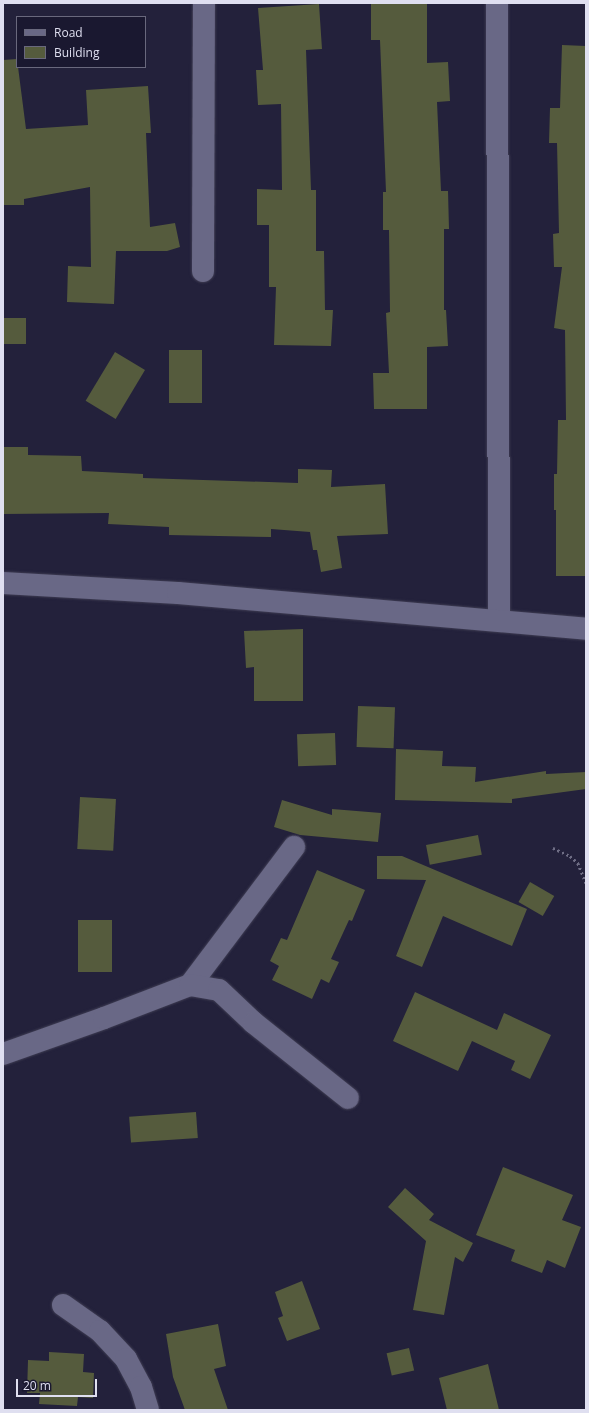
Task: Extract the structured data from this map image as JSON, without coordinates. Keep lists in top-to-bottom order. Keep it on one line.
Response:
{"legend":["Road","Building"],"scale_bar":"20 m"}
